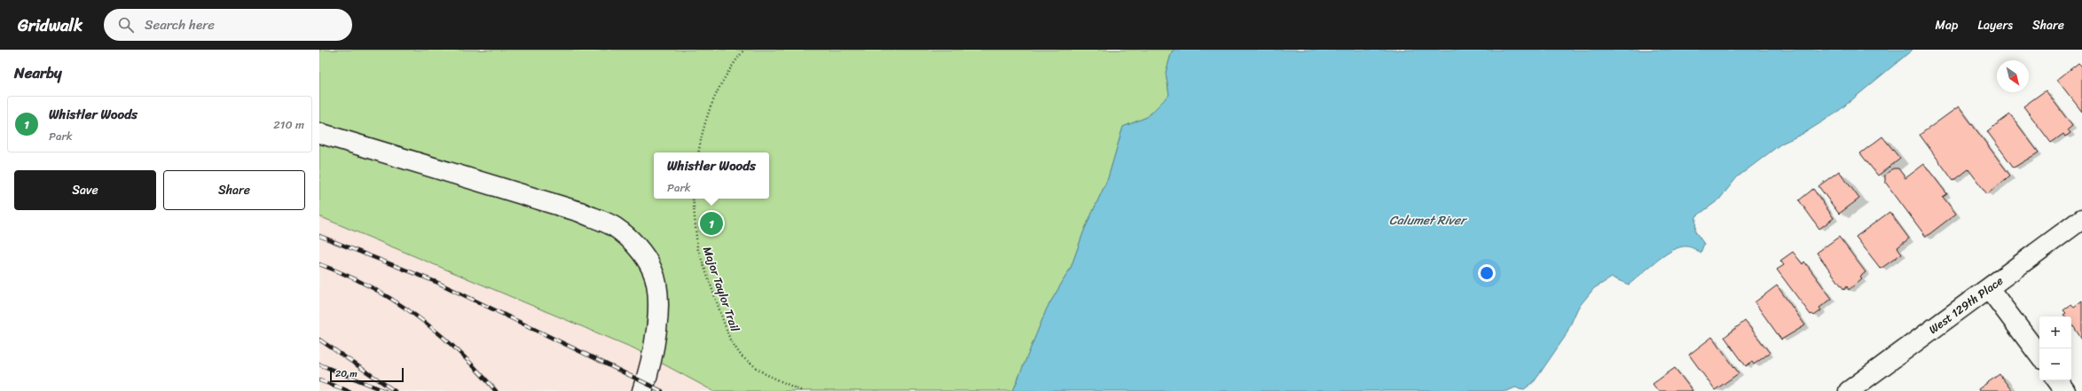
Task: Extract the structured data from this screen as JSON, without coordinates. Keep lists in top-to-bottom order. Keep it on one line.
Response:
{"streets":{"street":["West 129th Place"],"path":["Major Taylor Trail"]},"water":["Calumet River"],"scale_bar":"20 m","north":"bottom right","page":{"header":"Gridwalk","search":"Search here","nav":["Map","Layers","Share"],"heading":"Nearby","list":[{"mark":"1","name":"Whistler Woods","note":"Park","value":"210 m"}],"popup":["Whistler Woods","Park"],"buttons":["Save","Share"],"pins":"1","map_buttons":["+","−"],"scale":"20 m"}}
